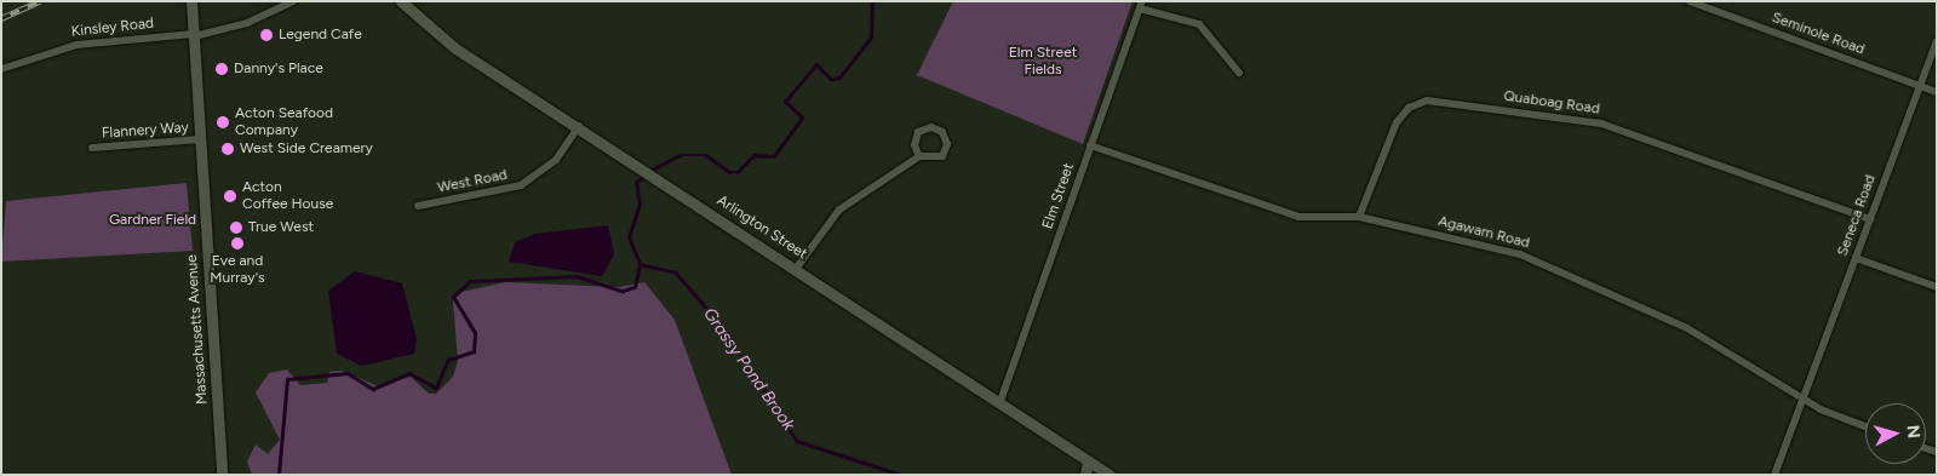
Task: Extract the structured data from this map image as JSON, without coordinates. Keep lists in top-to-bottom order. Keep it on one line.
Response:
{"streets":{"street":["Kinsley Road","Seminole Road","Quaboag Road","Flannery Way","West Road","Elm Street","Seneca Road","Arlington Street","Agawam Road","Massachusetts Avenue"]},"crossings":[["Kinsley Road","Massachusetts Avenue"],["Seminole Road","Seneca Road"],["Quaboag Road","Seneca Road"],["Quaboag Road","Agawam Road"],["Flannery Way","Massachusetts Avenue"],["West Road","Arlington Street"],["Elm Street","Arlington Street"],["Elm Street","Agawam Road"],["Seneca Road","Agawam Road"]],"water":["Grassy Pond Brook"],"parks":["Elm Street Fields","Gardner Field"],"places":["Legend Cafe","Danny's Place","Acton Seafood Company","West Side Creamery","Acton Coffee House","True West","Eve and Murray's"],"north":"right"}
